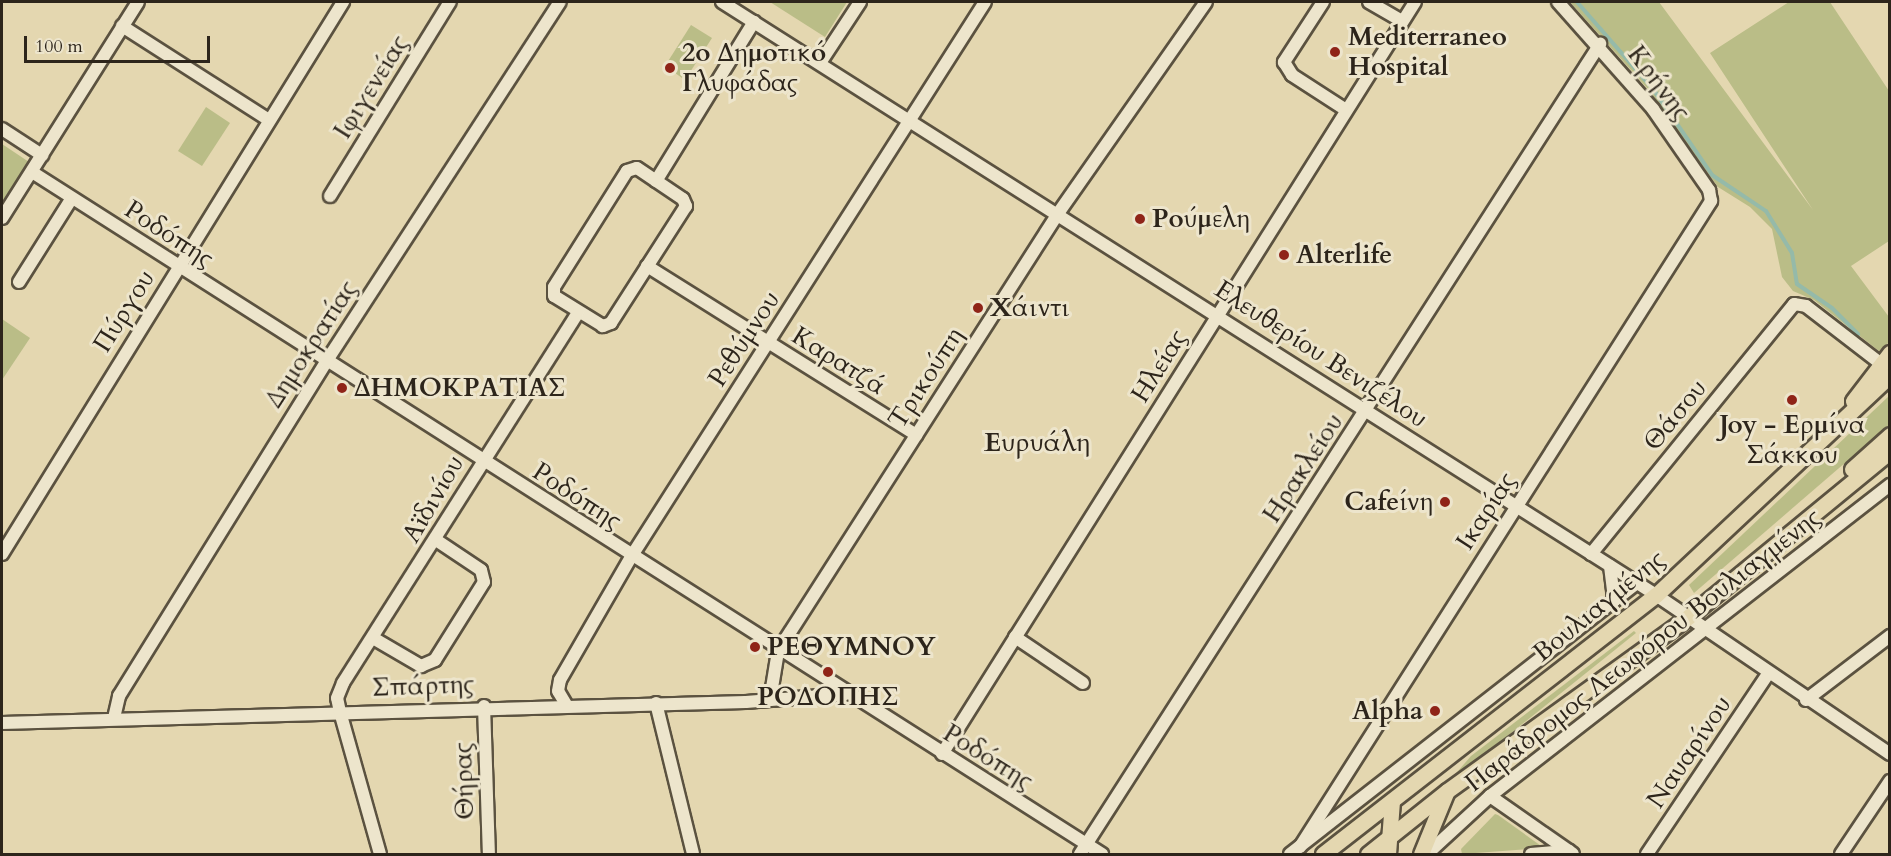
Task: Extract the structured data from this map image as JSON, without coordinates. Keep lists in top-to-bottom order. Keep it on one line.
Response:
{"streets":{"main road":["Βουλιαγμένης"],"street":["Κρήνης","Ιφιγενείας","Ροδόπης","Πύργου","Ρεθύμνου","Δημοκρατίας","Ελευθερίου Βενιζέλου","Καρατζά","Ηλείας","Τρικούπη","Θάσου","Ηρακλείου","Αϊδινίου","Ικαρίας","Παράδρομος Λεωφόρου Βουλιαγμένης","Σπάρτης","Ναυαρίνου","Θήρας"]},"crossings":[["Κρήνης","Ηρακλείου"],["Κρήνης","Ικαρίας"],["Ροδόπης","Πύργου"],["Ροδόπης","Ρεθύμνου"],["Ροδόπης","Δημοκρατίας"],["Ροδόπης","Ηλείας"],["Ροδόπης","Τρικούπη"],["Ροδόπης","Ηρακλείου"],["Ροδόπης","Αϊδινίου"],["Ροδόπης","Σπάρτης"],["Ρεθύμνου","Ελευθερίου Βενιζέλου"],["Ρεθύμνου","Καρατζά"],["Ρεθύμνου","Σπάρτης"],["Δημοκρατίας","Σπάρτης"],["Ελευθερίου Βενιζέλου","Ηλείας"],["Ελευθερίου Βενιζέλου","Τρικούπη"],["Ελευθερίου Βενιζέλου","Θάσου"],["Ελευθερίου Βενιζέλου","Ηρακλείου"],["Ελευθερίου Βενιζέλου","Ικαρίας"],["Ελευθερίου Βενιζέλου","Βουλιαγμένης"],["Ελευθερίου Βενιζέλου","Παράδρομος Λεωφόρου Βουλιαγμένης"],["Ελευθερίου Βενιζέλου","Ναυαρίνου"],["Καρατζά","Τρικούπη"],["Τρικούπη","Σπάρτης"],["Θάσου","Βουλιαγμένης"],["Αϊδινίου","Σπάρτης"],["Σπάρτης","Θήρας"]],"districts":["Ευρυάλη"],"places":["Mediterraneo Hospital","2ο Δημοτικό Γλυφάδας","Ρούμελη","Alterlife","Χάιντι","ΔΗΜΟΚΡΑΤΙΑΣ","Joy - Ερμίνα Σάκκου","Cafeίνη","ΡΕΘΥΜΝΟΥ","ΡΟΔΟΠΗΣ","Alpha"],"scale_bar":"100 m"}
